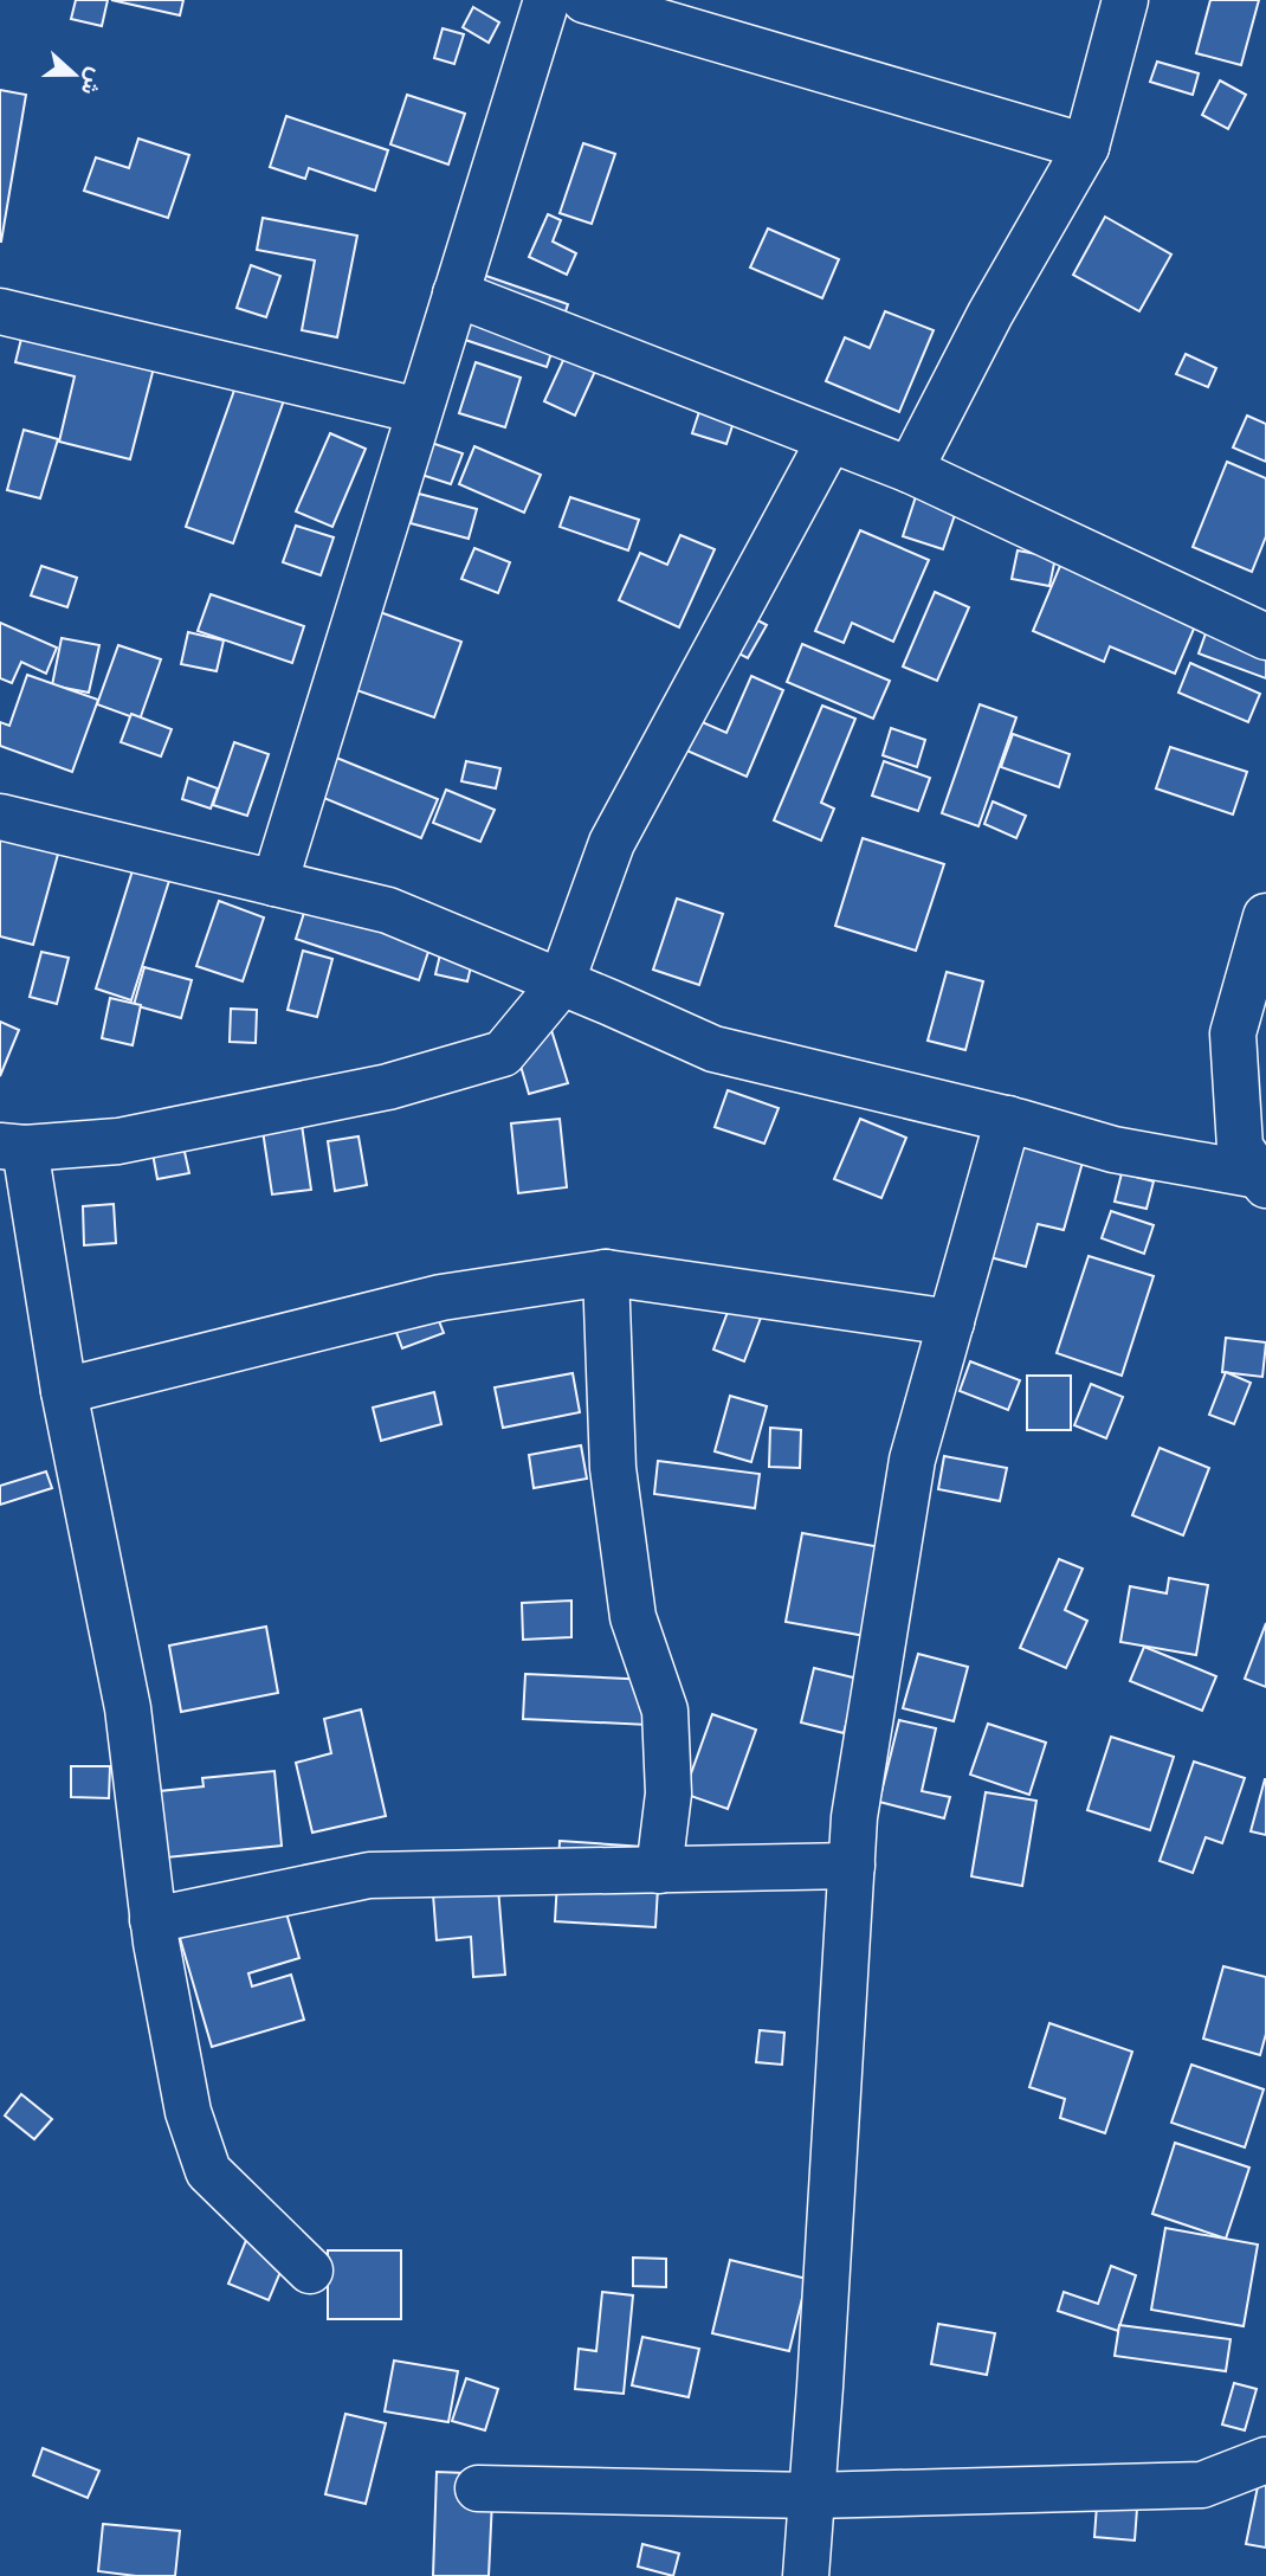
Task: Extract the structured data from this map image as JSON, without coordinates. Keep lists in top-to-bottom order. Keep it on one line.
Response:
{"north":"right"}
